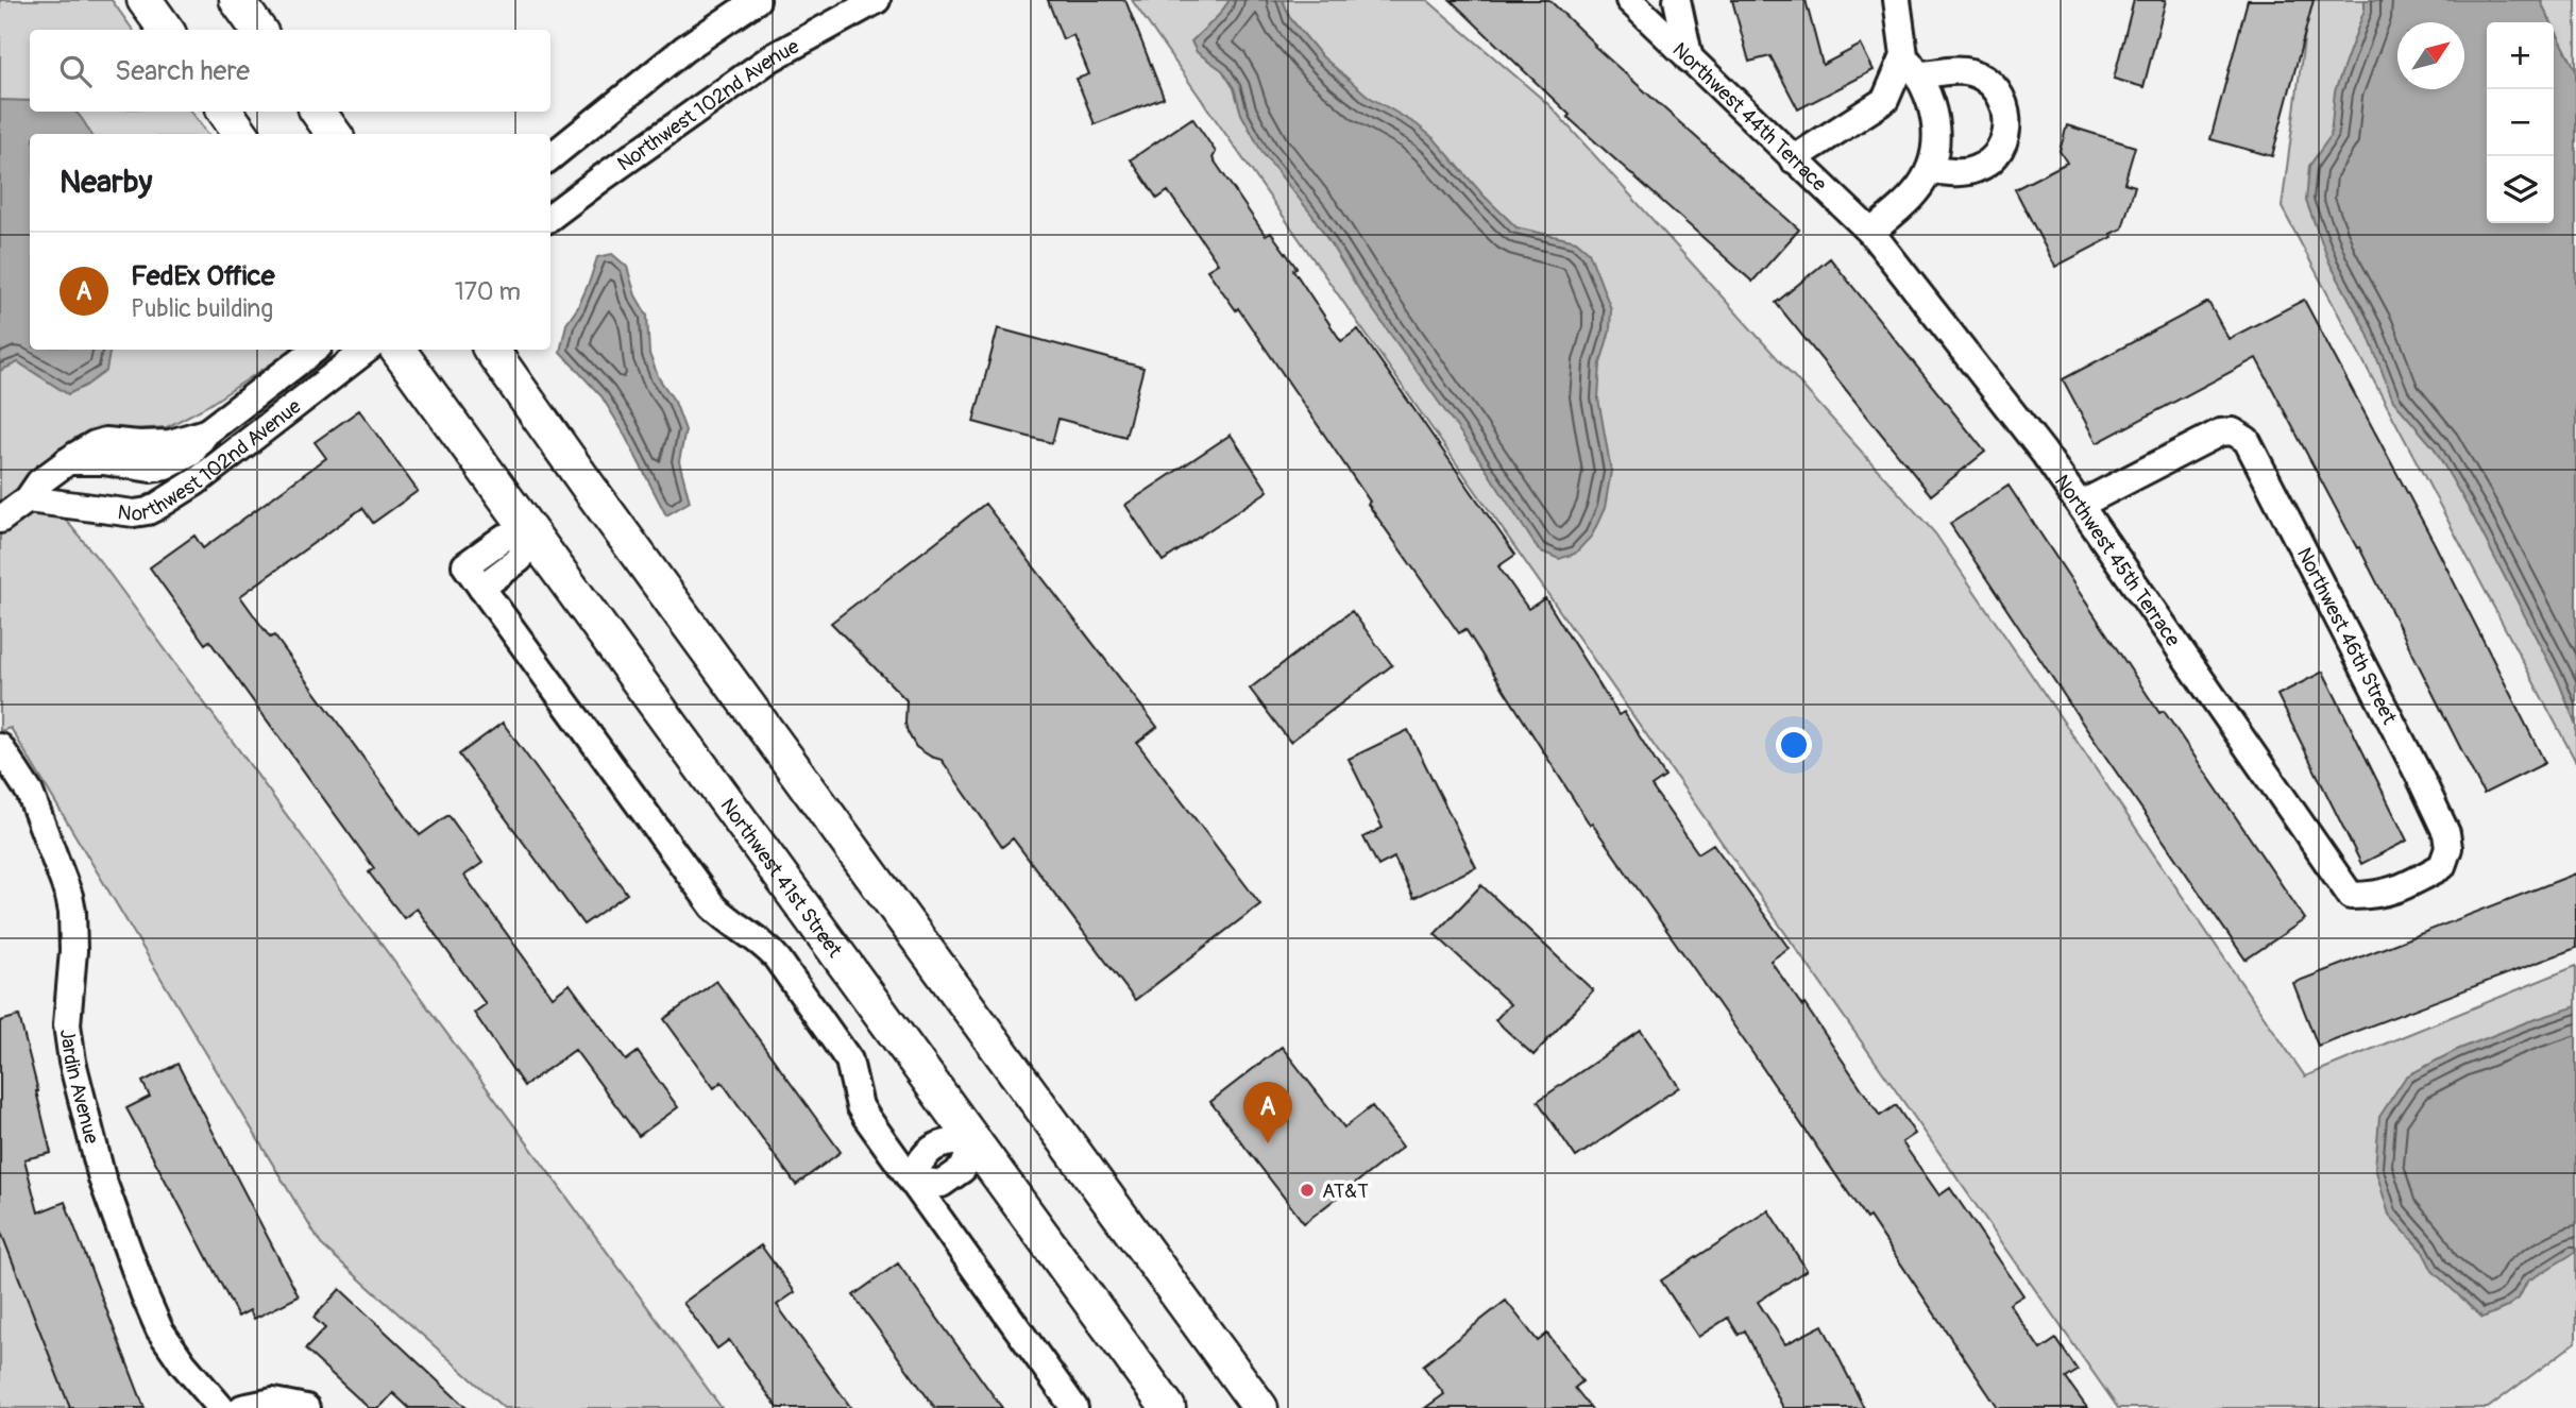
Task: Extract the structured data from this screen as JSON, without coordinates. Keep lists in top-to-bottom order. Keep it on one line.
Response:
{"streets":{"main road":["Northwest 41st Street"],"street":["Northwest 102nd Avenue","Northwest 44th Terrace","Northwest 45th Terrace","Northwest 46th Street","Jardin Avenue"]},"crossings":[["Northwest 44th Terrace","Northwest 45th Terrace"],["Northwest 45th Terrace","Northwest 46th Street"]],"places":["AT&T"],"north":"top right","page":{"map_buttons":["+","−"],"search":"Search here","heading":"Nearby","list":[{"mark":"A","name":"FedEx Office","note":"Public building","value":"170 m"}],"pins":"A"}}
